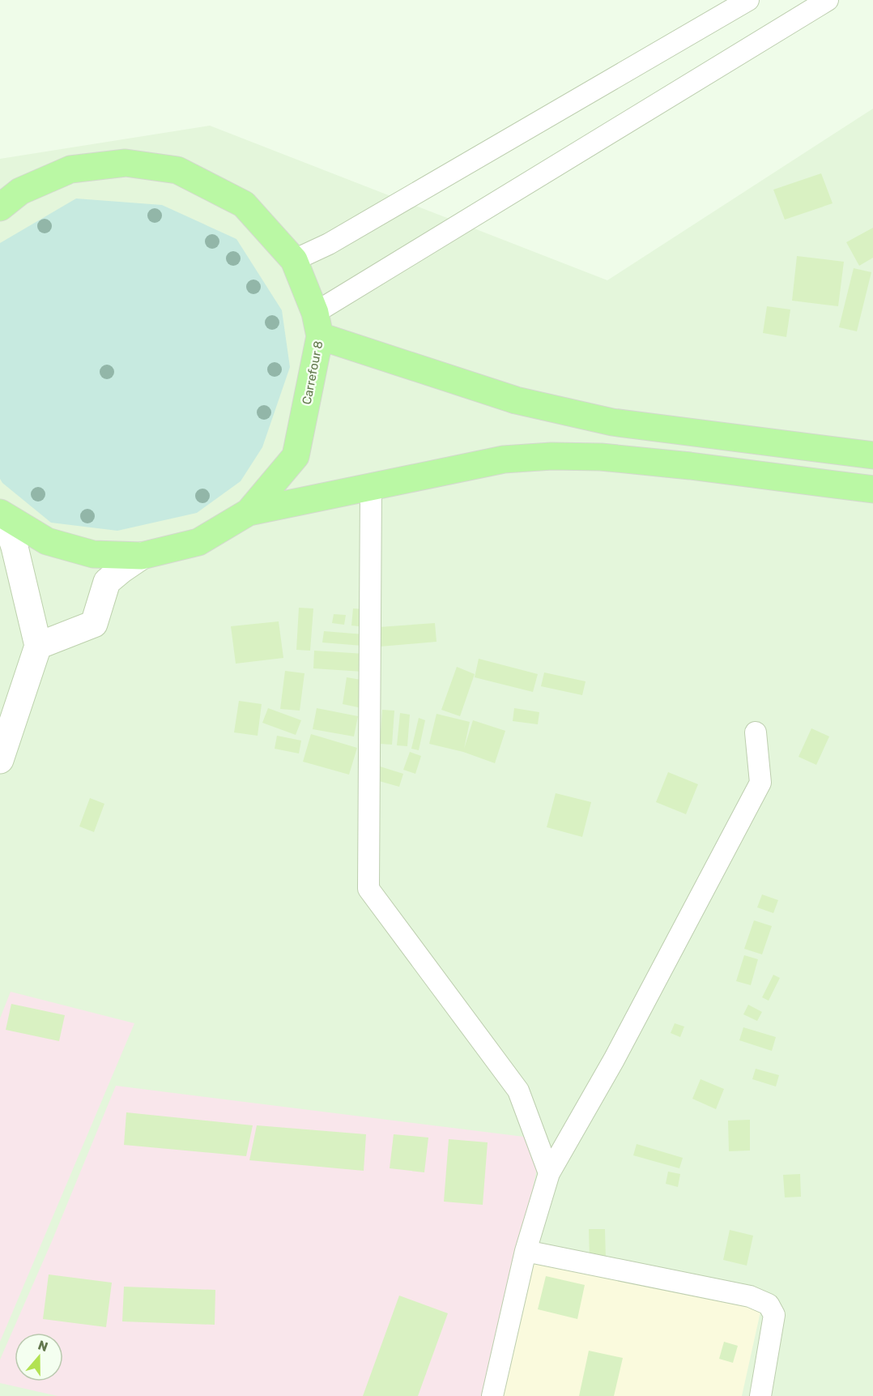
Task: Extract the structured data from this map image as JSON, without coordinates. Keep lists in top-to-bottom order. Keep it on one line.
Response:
{"streets":{"main road":["Carrefour 8"]},"north":"top"}
